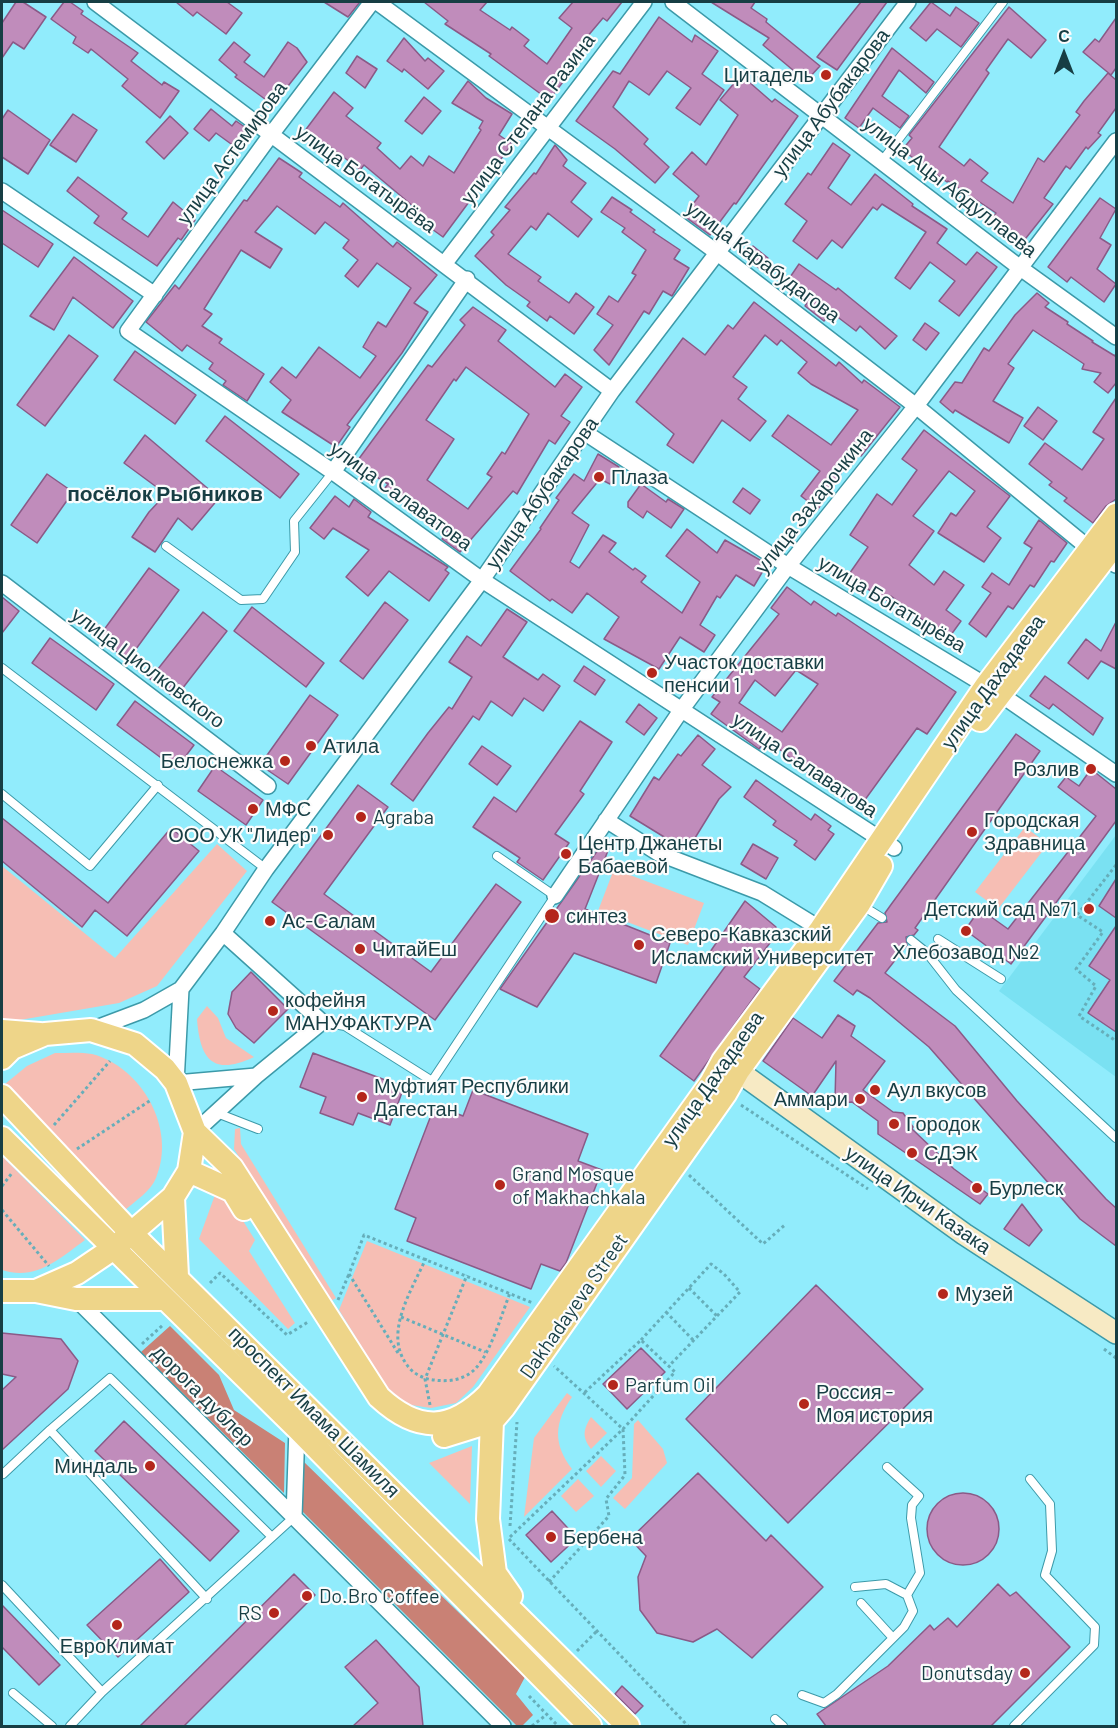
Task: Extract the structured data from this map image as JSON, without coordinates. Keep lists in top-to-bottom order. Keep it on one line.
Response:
{"streets":{"main road":["улица Абубакарова","улица Дахадаева","улица Ирчи Казака","Dakhadayeva Street","проспект Имама Шамиля"],"street":["улица Степана Разина","улица Астемирова","улица Богатырёва","улица Ацы Абдуллаева","улица Карабудагова","улица Салаватова","улица Захарочкина","улица Циолковского","дорога дублер"]},"crossings":[["улица Абубакарова","улица Богатырёва"],["улица Абубакарова","улица Ацы Абдуллаева"],["улица Абубакарова","улица Карабудагова"],["улица Абубакарова","улица Салаватова"],["улица Абубакарова","улица Дахадаева"],["улица Абубакарова","проспект Имама Шамиля"],["улица Степана Разина","улица Богатырёва"],["улица Степана Разина","улица Карабудагова"],["улица Астемирова","улица Богатырёва"],["улица Астемирова","улица Салаватова"],["улица Богатырёва","улица Захарочкина"],["улица Богатырёва","улица Дахадаева"],["улица Ацы Абдуллаева","улица Захарочкина"],["улица Карабудагова","улица Захарочкина"],["улица Карабудагова","улица Дахадаева"],["улица Салаватова","улица Захарочкина"],["улица Салаватова","улица Дахадаева"],["улица Дахадаева","улица Ирчи Казака"],["улица Дахадаева","Dakhadayeva Street"],["улица Ирчи Казака","Dakhadayeva Street"]],"districts":["посёлок Рыбников"],"places":["Цитадель","Плаза","Участок доставки пенсии 1","Атила","Белоснежка","Розлив","МФС","Agraba","Городская Здравница","ООО УК \"Лидер\"","Центр Джанеты Бабаевой","Детский сад №71","синтез","Ас-Салам","Хлебозавод №2","Северо-Кавказский Исламский Университет","ЧитайЕш","кофейня МАНУФАКТУРА","Аул вкусов","Муфтият Республики Дагестан","Аммари","Городок","СДЭК","Grand Mosque of Makhachkala","Бурлеск","Музей","Parfum Oil","Россия - Моя история","Миндаль","Бербена","Do.Bro Coffee","RS","ЕвроКлимат","Donutsday"],"north":"top"}
